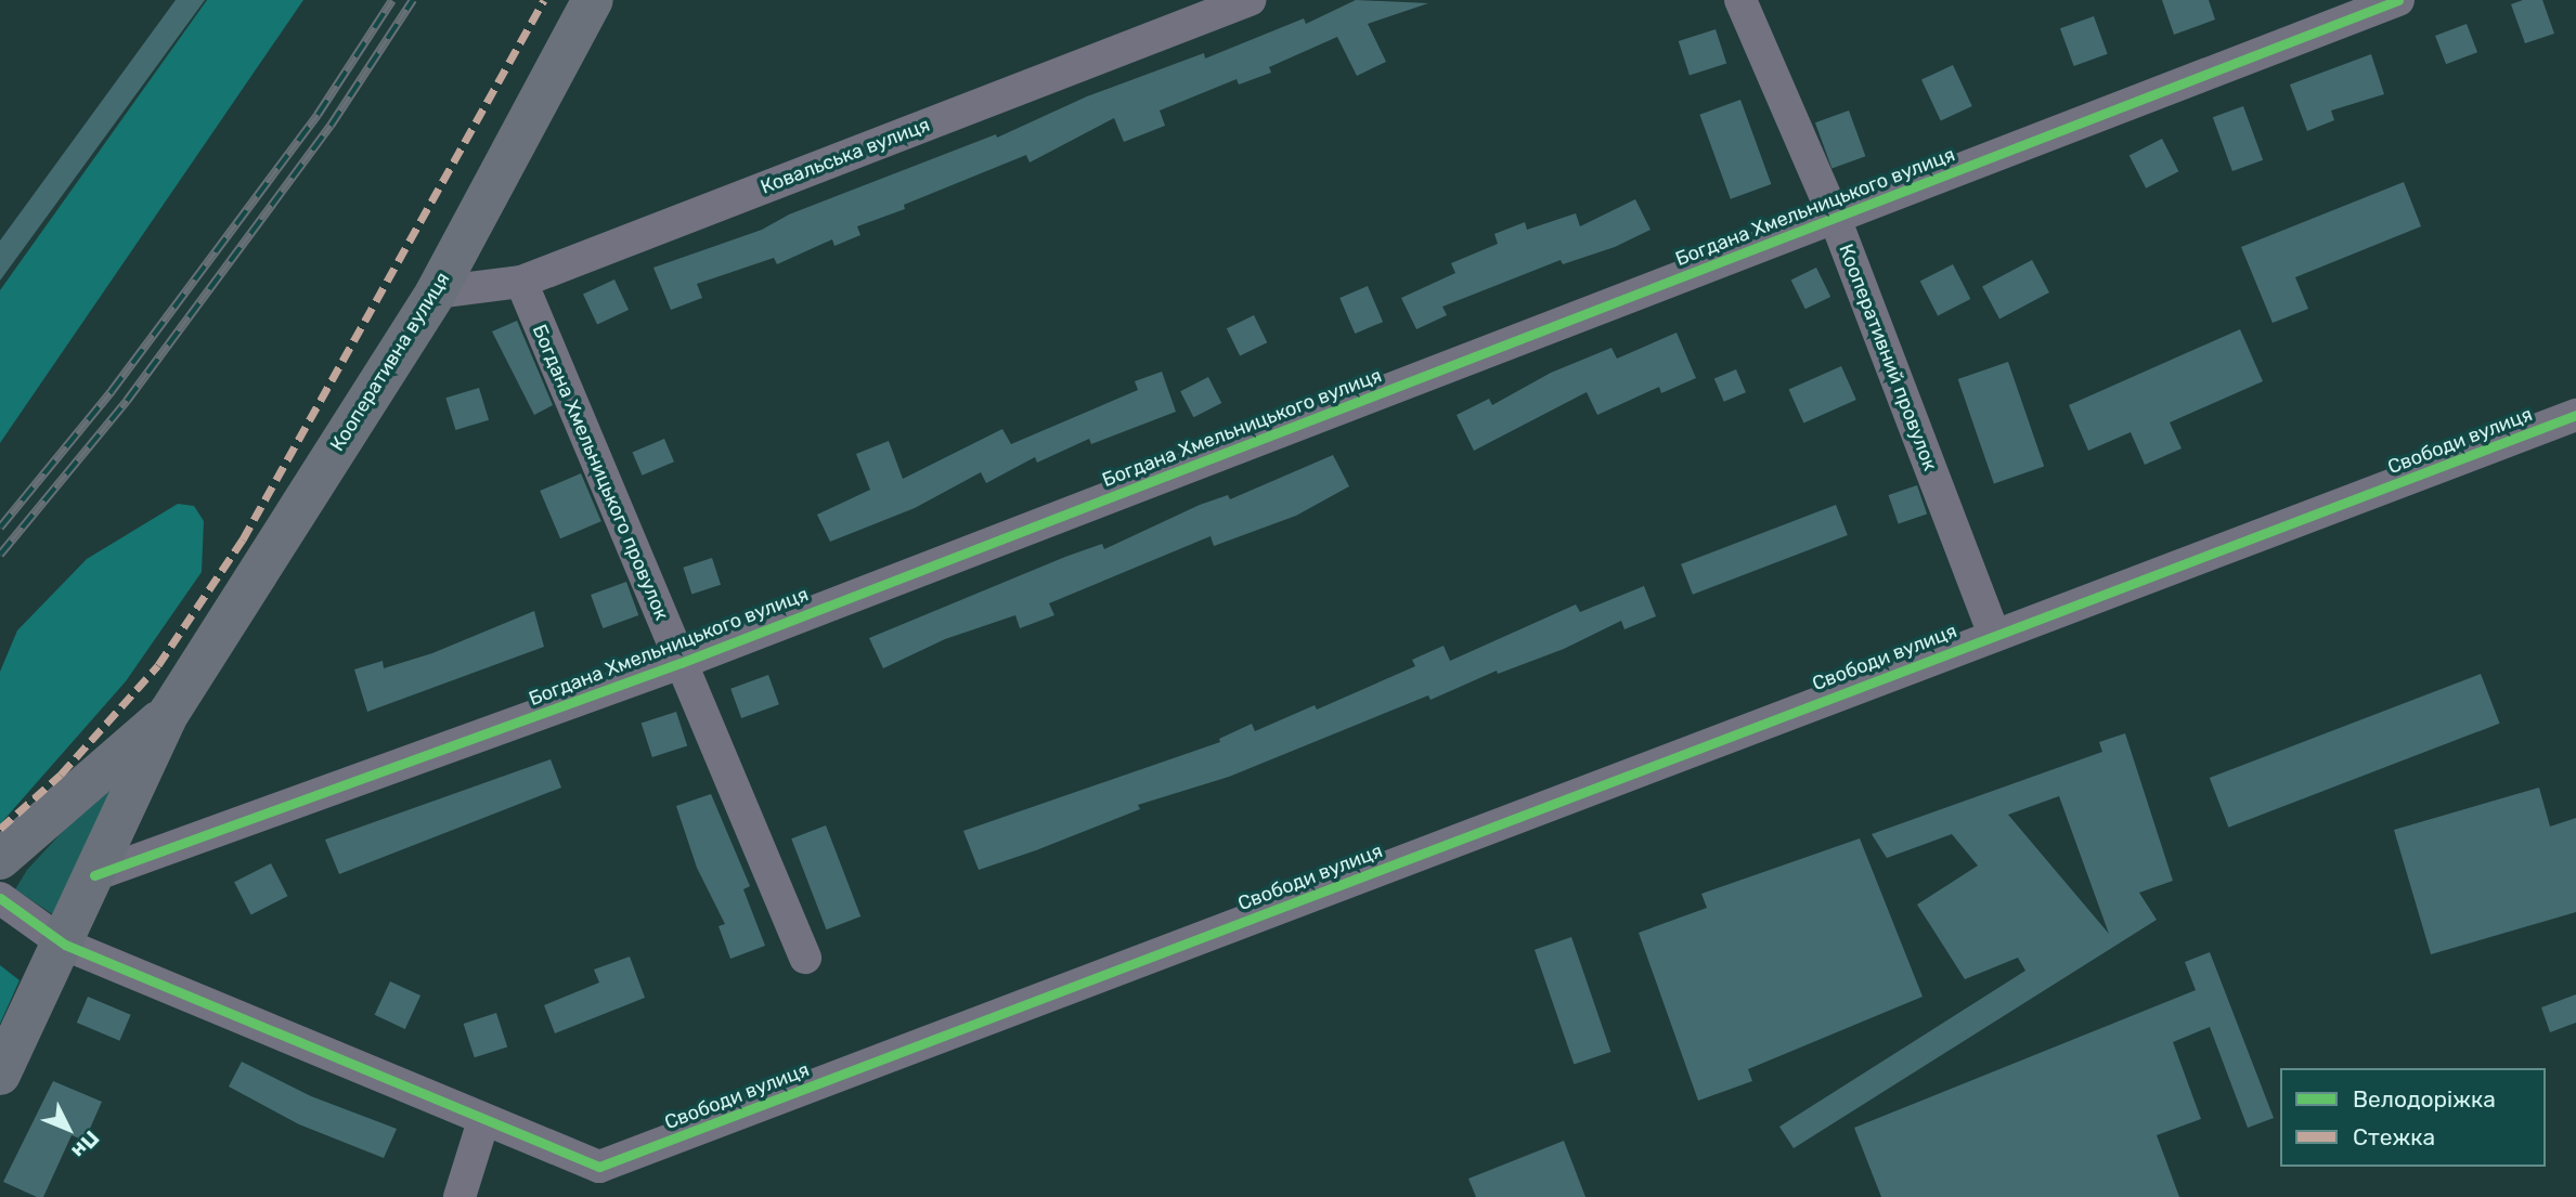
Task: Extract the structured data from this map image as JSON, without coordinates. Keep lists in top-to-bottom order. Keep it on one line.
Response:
{"streets":{"main road":["Кооперативна вулиця"],"street":["Ковальська вулиця","Богдана Хмельницького вулиця","Кооперативний провулок","Свободи вулиця","Богдана Хмельницького провулок"]},"crossings":[["Ковальська вулиця","Кооперативна вулиця"],["Ковальська вулиця","Богдана Хмельницького провулок"],["Богдана Хмельницького вулиця","Кооперативний провулок"],["Богдана Хмельницького вулиця","Богдана Хмельницького провулок"],["Кооперативний провулок","Свободи вулиця"]],"legend":["Велодоріжка","Стежка"],"north":"bottom right"}
